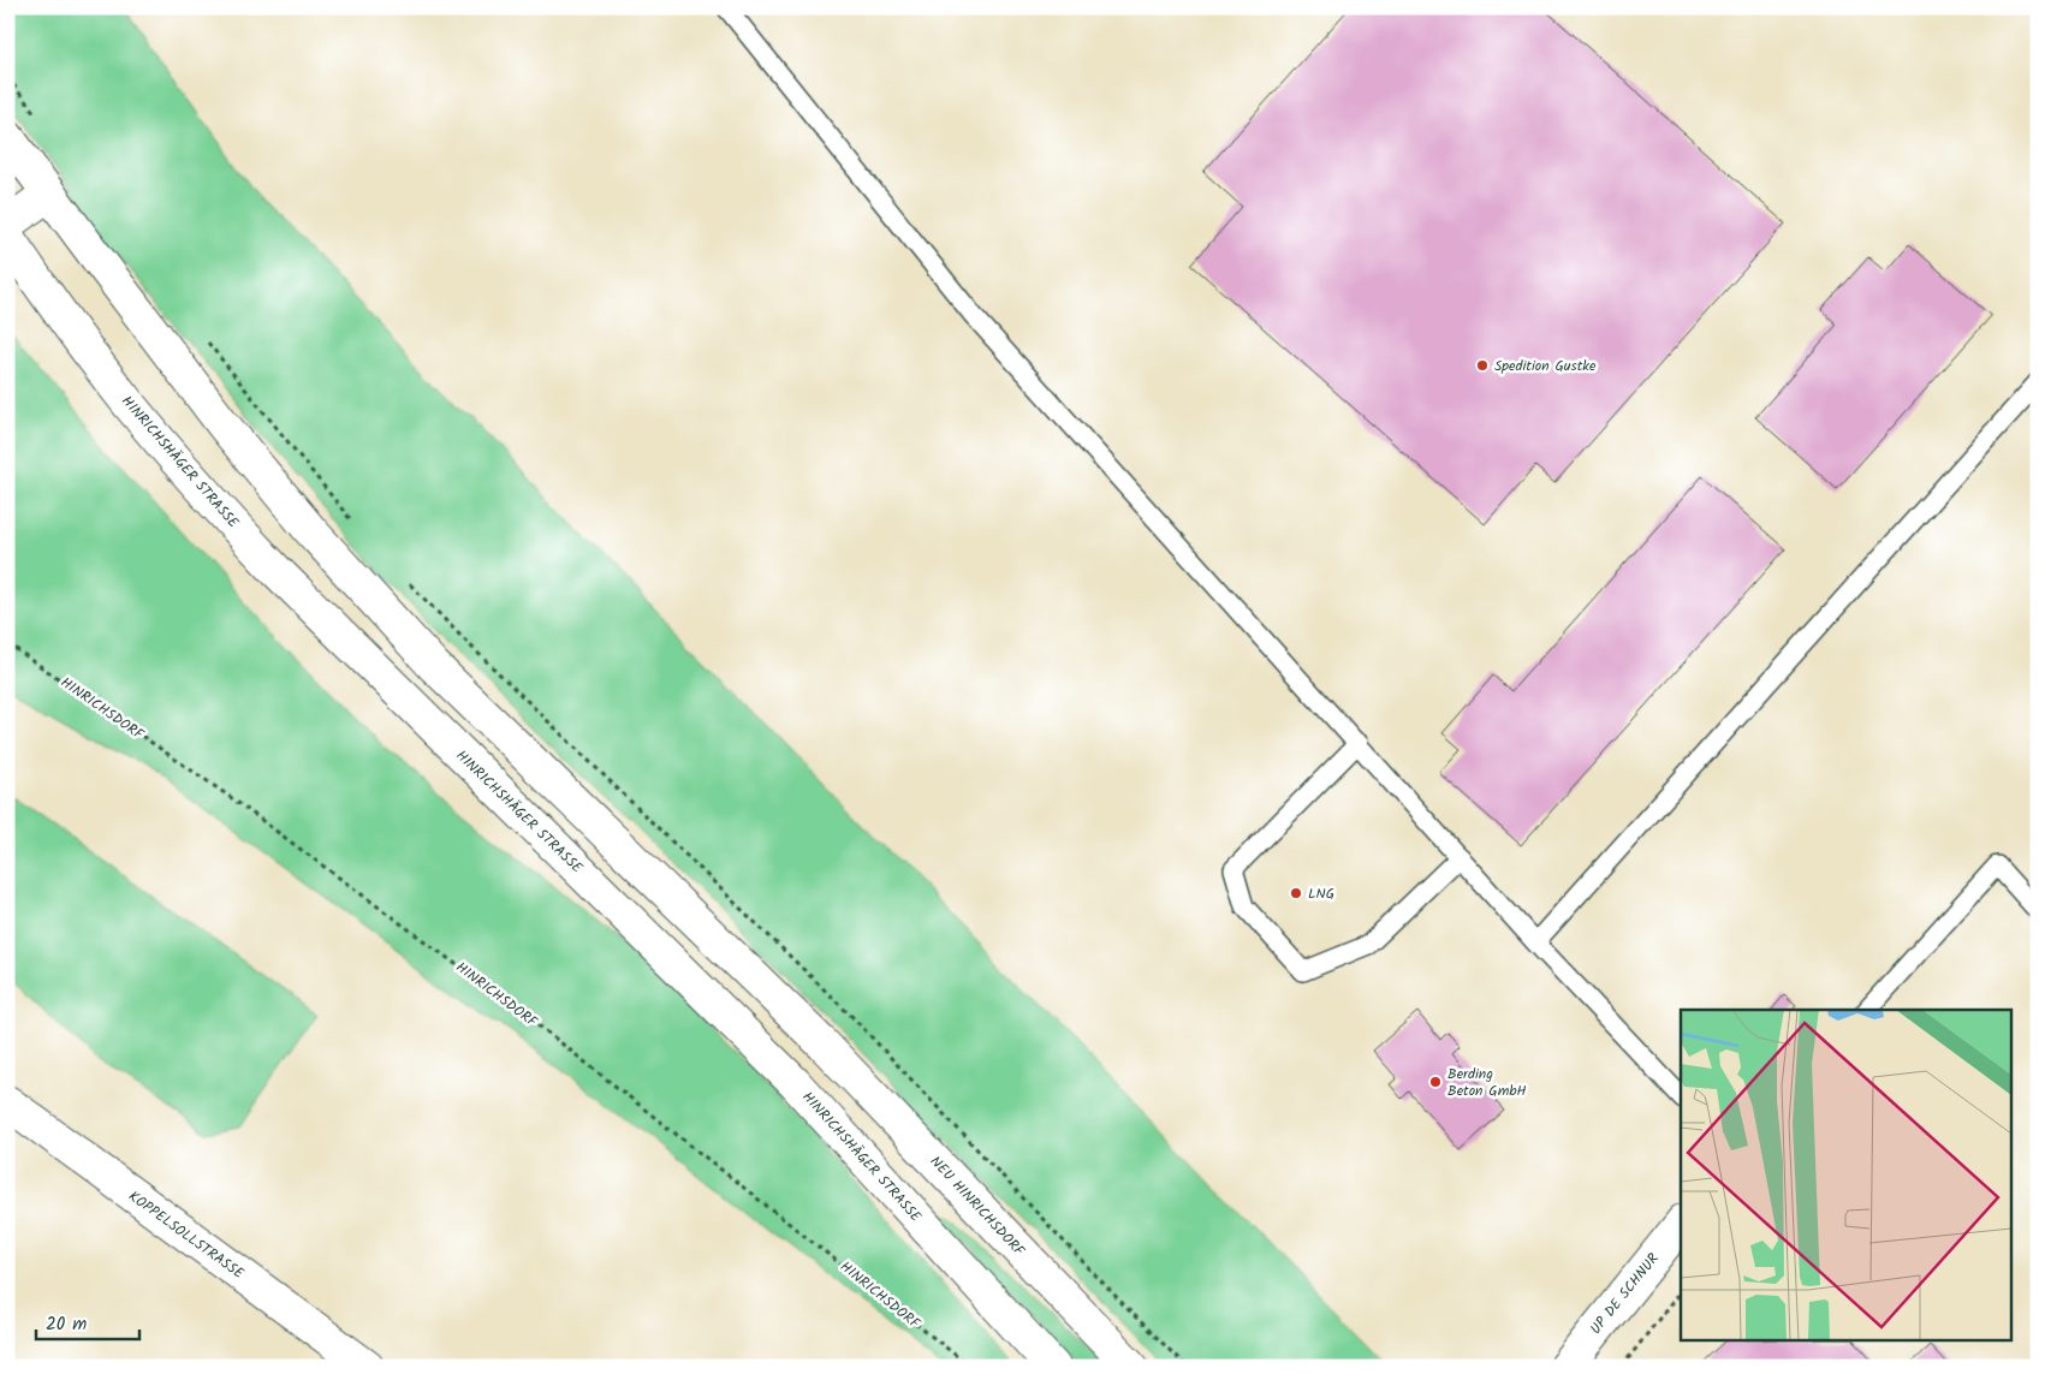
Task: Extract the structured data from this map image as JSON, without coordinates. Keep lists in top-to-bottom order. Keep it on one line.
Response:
{"streets":{"main road":["HINRICHSHÄGER STRASSE","NEU HINRICHSDORF","KOPPELSOLLSTRASSE","UP DE SCHNUR"],"path":["HINRICHSDORF"]},"places":["Spedition Gustke","LNG","Berding Beton GmbH"],"scale_bar":"20 m"}
